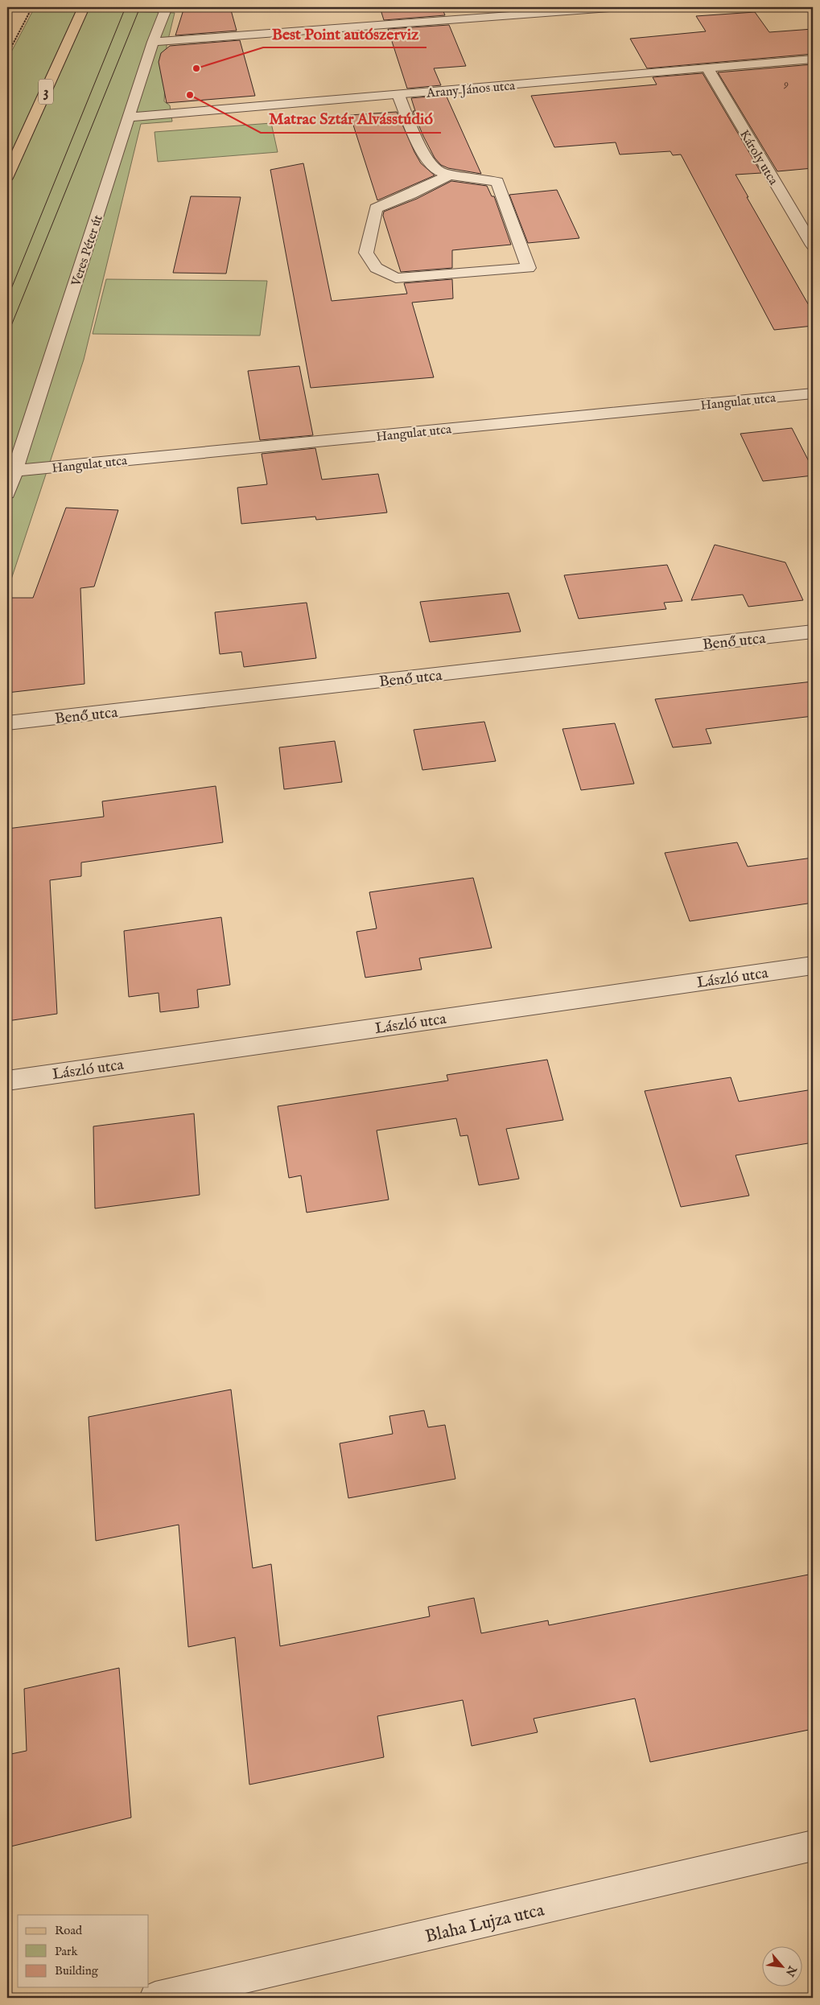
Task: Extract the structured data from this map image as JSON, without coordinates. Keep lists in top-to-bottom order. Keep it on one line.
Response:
{"streets":{"main road":["3"],"street":["Arany János utca","Károly utca","Veres Péter út","Hangulat utca","Benő utca","László utca","Blaha Lujza utca"]},"crossings":[["Arany János utca","Károly utca"],["Arany János utca","Veres Péter út"],["Veres Péter út","Hangulat utca"]],"places":["Best Point autószerviz","Matrac Sztár Alvásstúdió"],"house_numbers":["9"],"legend":["Road","Park","Building"],"north":"bottom right"}
